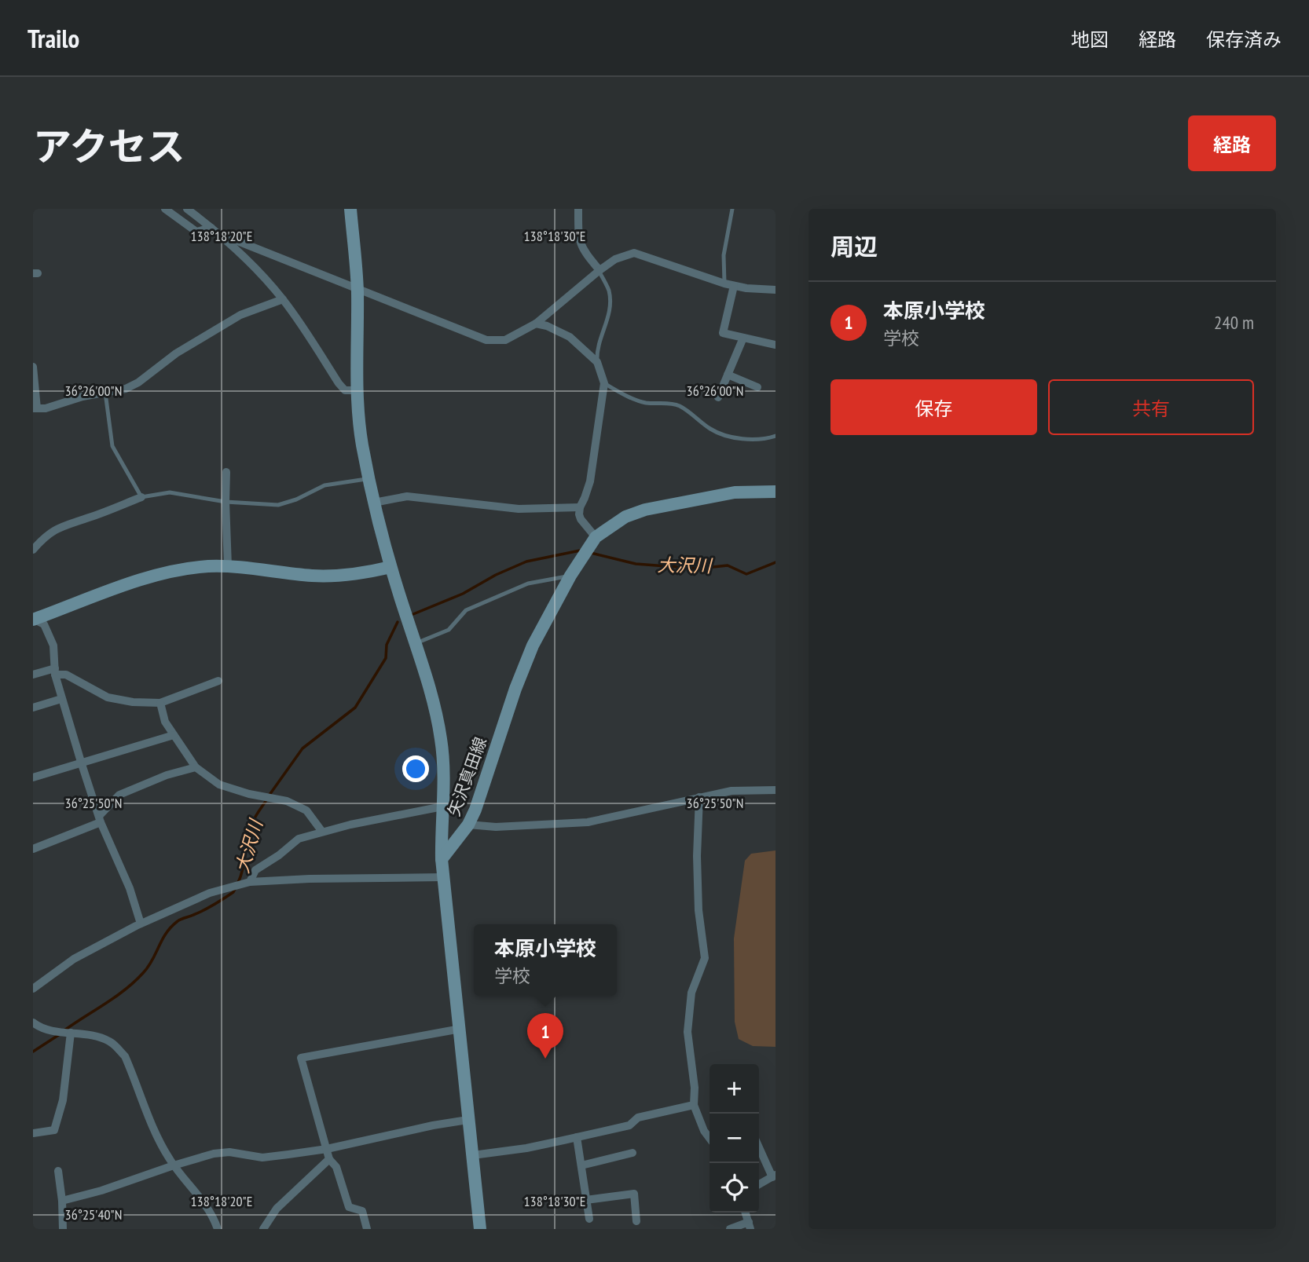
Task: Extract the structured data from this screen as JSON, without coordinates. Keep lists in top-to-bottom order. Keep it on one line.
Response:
{"streets":{"street":["矢沢真田線"]},"water":["大沢川"],"page":{"header":"Trailo","nav":["地図","経路","保存済み"],"title":"アクセス","buttons":["経路",["保存","共有"]],"heading":"周辺","list":[{"mark":"1","name":"本原小学校","note":"学校","value":"240 m"}],"popup":["本原小学校","学校"],"pins":"1","map_buttons":["+","−"]},"coordinates":["138°18'20\"E","138°18'30\"E","36°26'00\"N","36°25'50\"N","36°25'40\"N"]}
